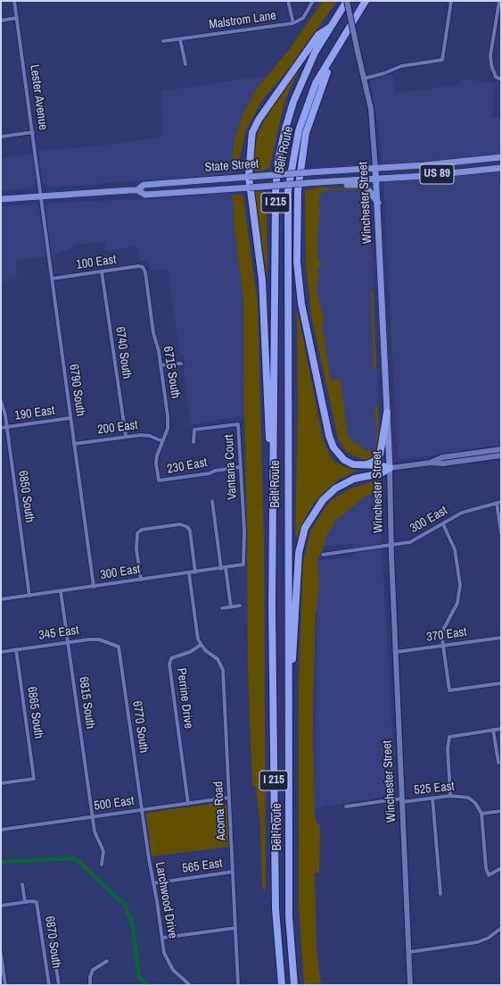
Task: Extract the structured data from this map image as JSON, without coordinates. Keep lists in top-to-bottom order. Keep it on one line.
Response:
{"streets":{"highway":["Belt Route","I 215"],"main road":["State Street","US 89","Winchester Street"],"street":["Malstrom Lane","Lester Avenue","100 East","6740 South","6715 South","6790 South","190 East","200 East","230 East","Vantana Court","6850 South","300 East","345 East","370 East","Perrine Drive","6815 South","6865 South","6770 South","525 East","500 East","Acoma Road","565 East","Larchwood Drive","6870 South"]},"crossings":[["Lester Avenue","State Street"],["Lester Avenue","6790 South"],["Belt Route","Winchester Street"],["State Street","Winchester Street"],["State Street","6790 South"],["Winchester Street","300 East"],["Winchester Street","370 East"],["Winchester Street","525 East"],["100 East","6740 South"],["100 East","6715 South"],["100 East","6790 South"],["6740 South","200 East"],["6715 South","200 East"],["6715 South","230 East"],["6790 South","190 East"],["6790 South","200 East"],["6790 South","300 East"],["190 East","6850 South"],["230 East","Vantana Court"],["Vantana Court","300 East"],["6850 South","300 East"],["300 East","6815 South"],["345 East","6815 South"],["345 East","6865 South"],["345 East","6770 South"],["Perrine Drive","500 East"],["Perrine Drive","Acoma Road"],["6815 South","500 East"],["6770 South","500 East"],["6770 South","Larchwood Drive"],["500 East","Acoma Road"],["500 East","Larchwood Drive"],["Acoma Road","565 East"],["565 East","Larchwood Drive"]]}
